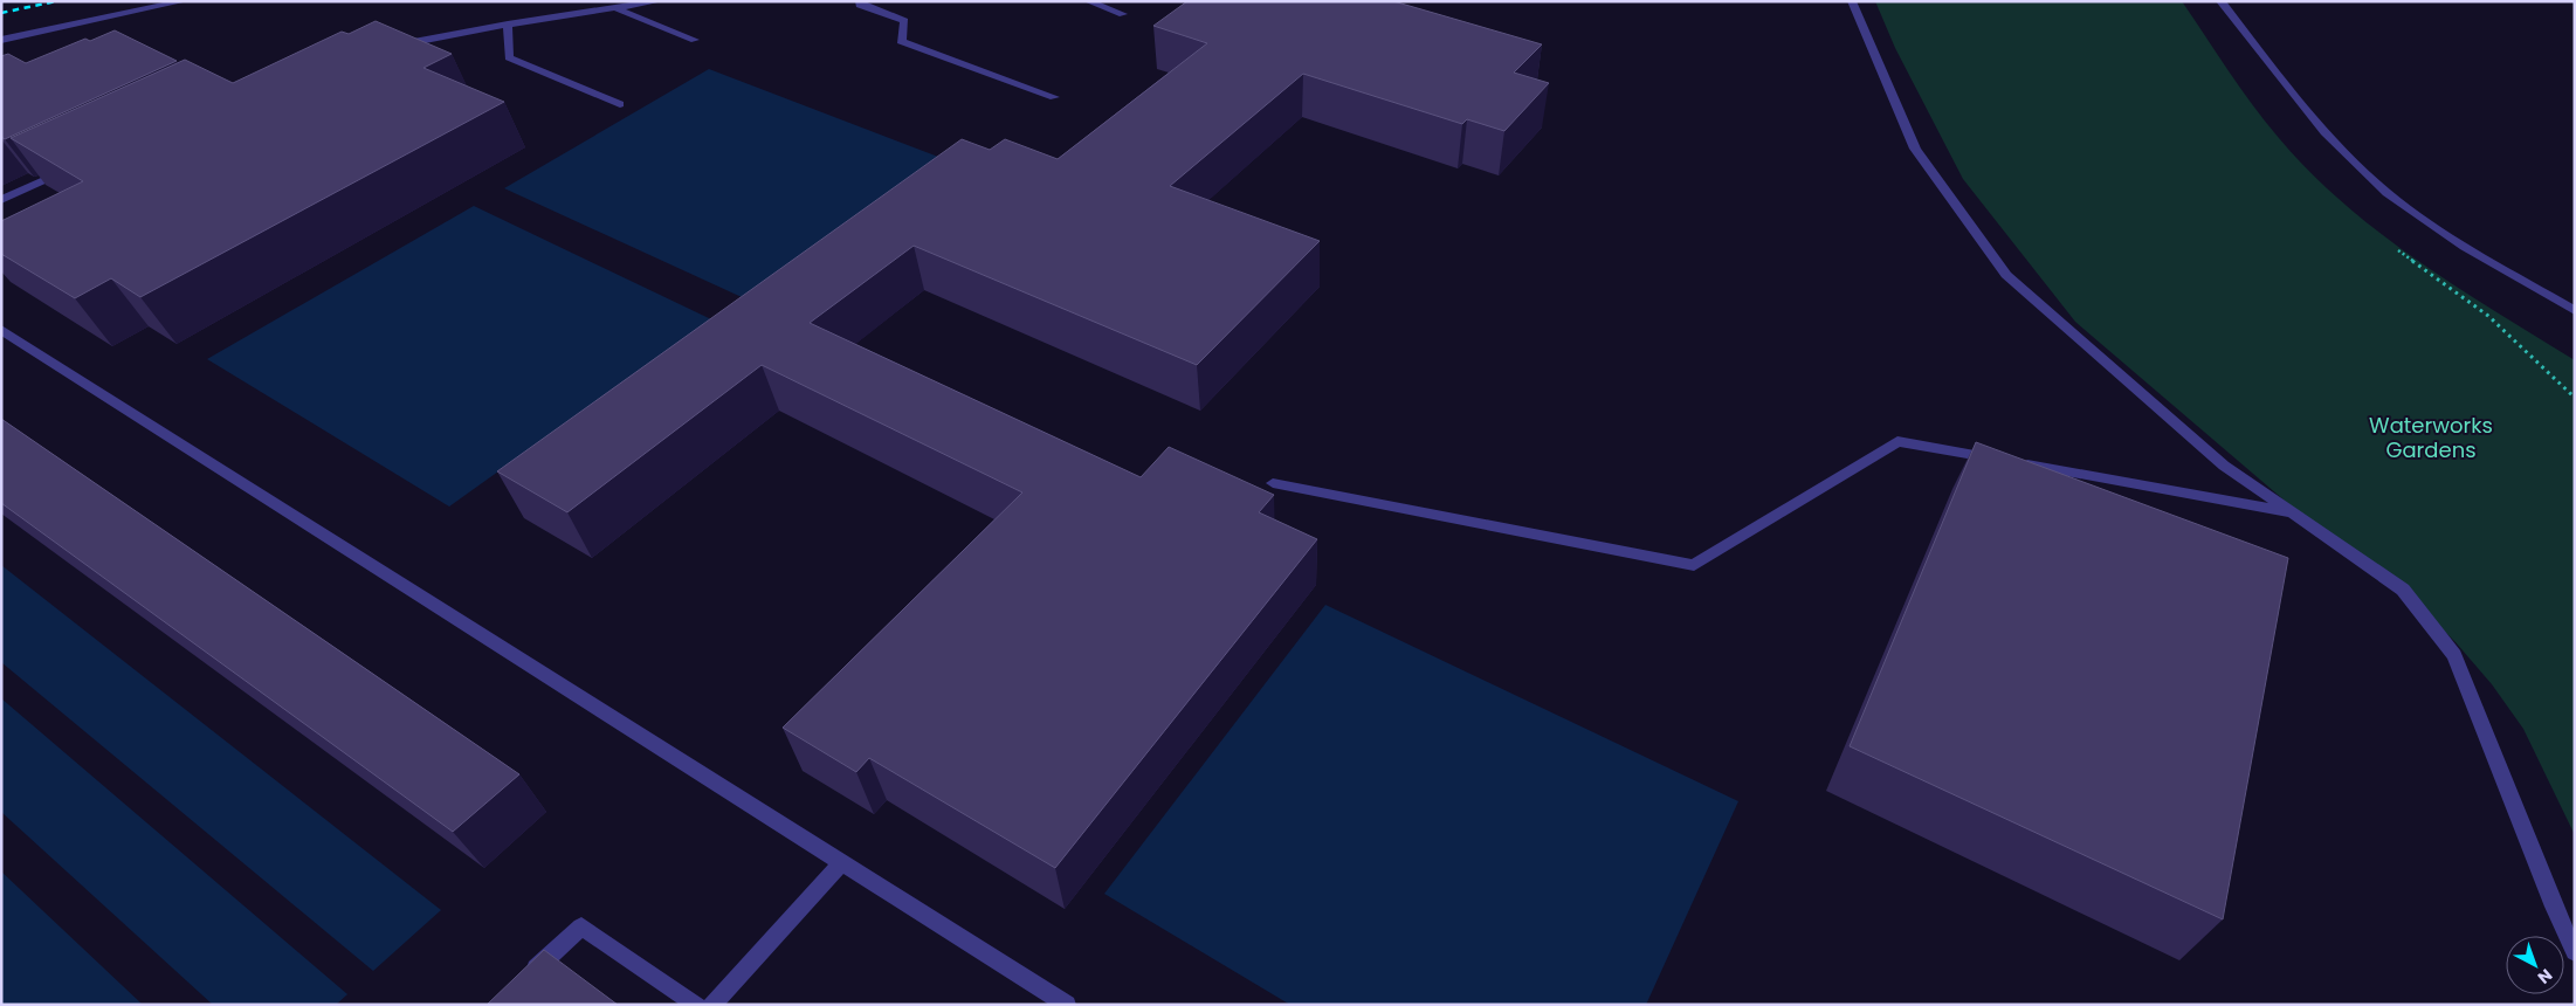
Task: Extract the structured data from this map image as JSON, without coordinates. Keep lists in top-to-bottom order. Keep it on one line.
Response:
{"parks":["Waterworks Gardens"],"north":"bottom right"}
